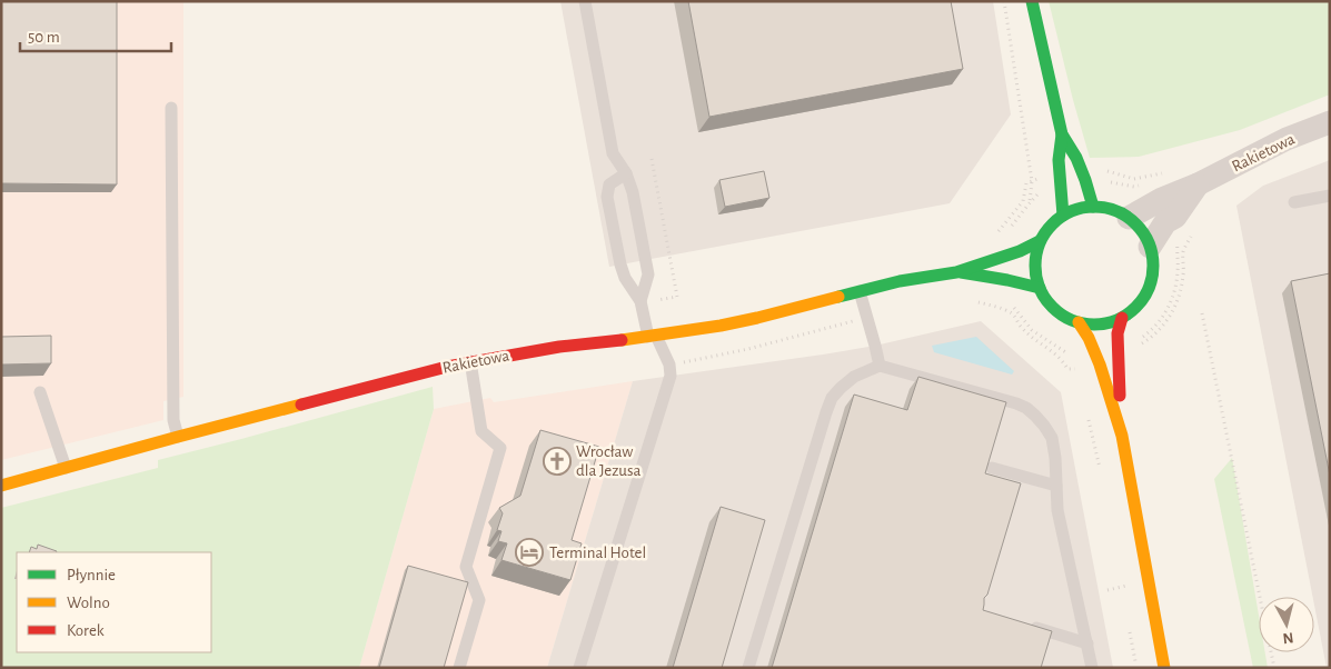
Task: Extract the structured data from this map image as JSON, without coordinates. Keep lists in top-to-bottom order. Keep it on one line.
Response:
{"streets":{"street":["Rakietowa"]},"places":{"church":["Wrocław dla Jezusa"],"hotel":["Terminal Hotel"]},"legend":["Płynnie","Wolno","Korek"],"scale_bar":"50 m","north":"bottom"}
